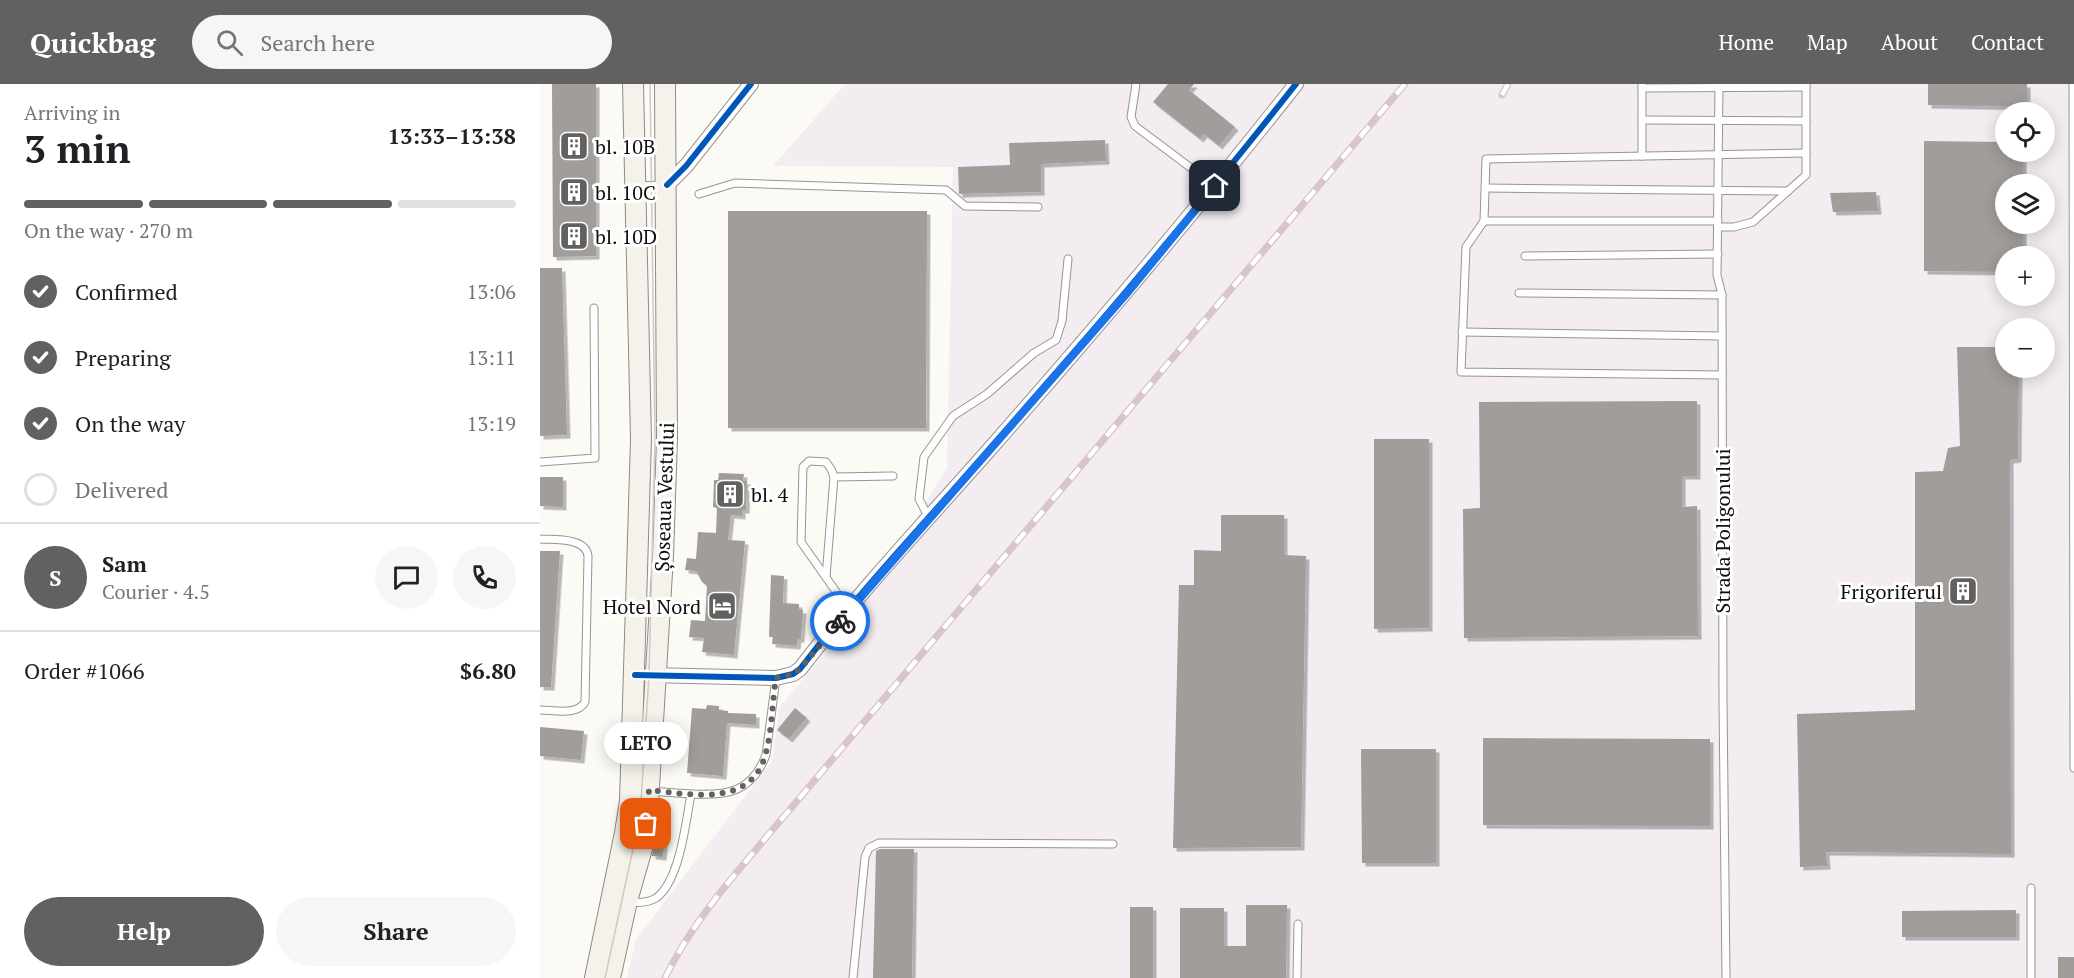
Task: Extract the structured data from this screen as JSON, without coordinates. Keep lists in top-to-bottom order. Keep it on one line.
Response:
{"streets":{"main road":["Șoseaua Vestului"],"lane":["Strada Poligonului"]},"places":{"building":["bl. 10B","bl. 10C","bl. 10D","bl. 4","Frigoriferul"],"hotel":["Hotel Nord"],"other":["LETO"]},"page":{"header":"Quickbag","search":"Search here","nav":["Home","Map","About","Contact"],"heading":["3 min","Arriving in","13:33–13:38"],"panel":["Sam","Courier · 4.5","Order #1066","$6.80"],"map_buttons":["+","−"],"bar":"On the way · 270 m","list":[["Confirmed","13:06"],["Preparing","13:11"],["On the way","13:19"],"Delivered"],"round":"S","bubble":"LETO","buttons":["Help","Share"]}}
